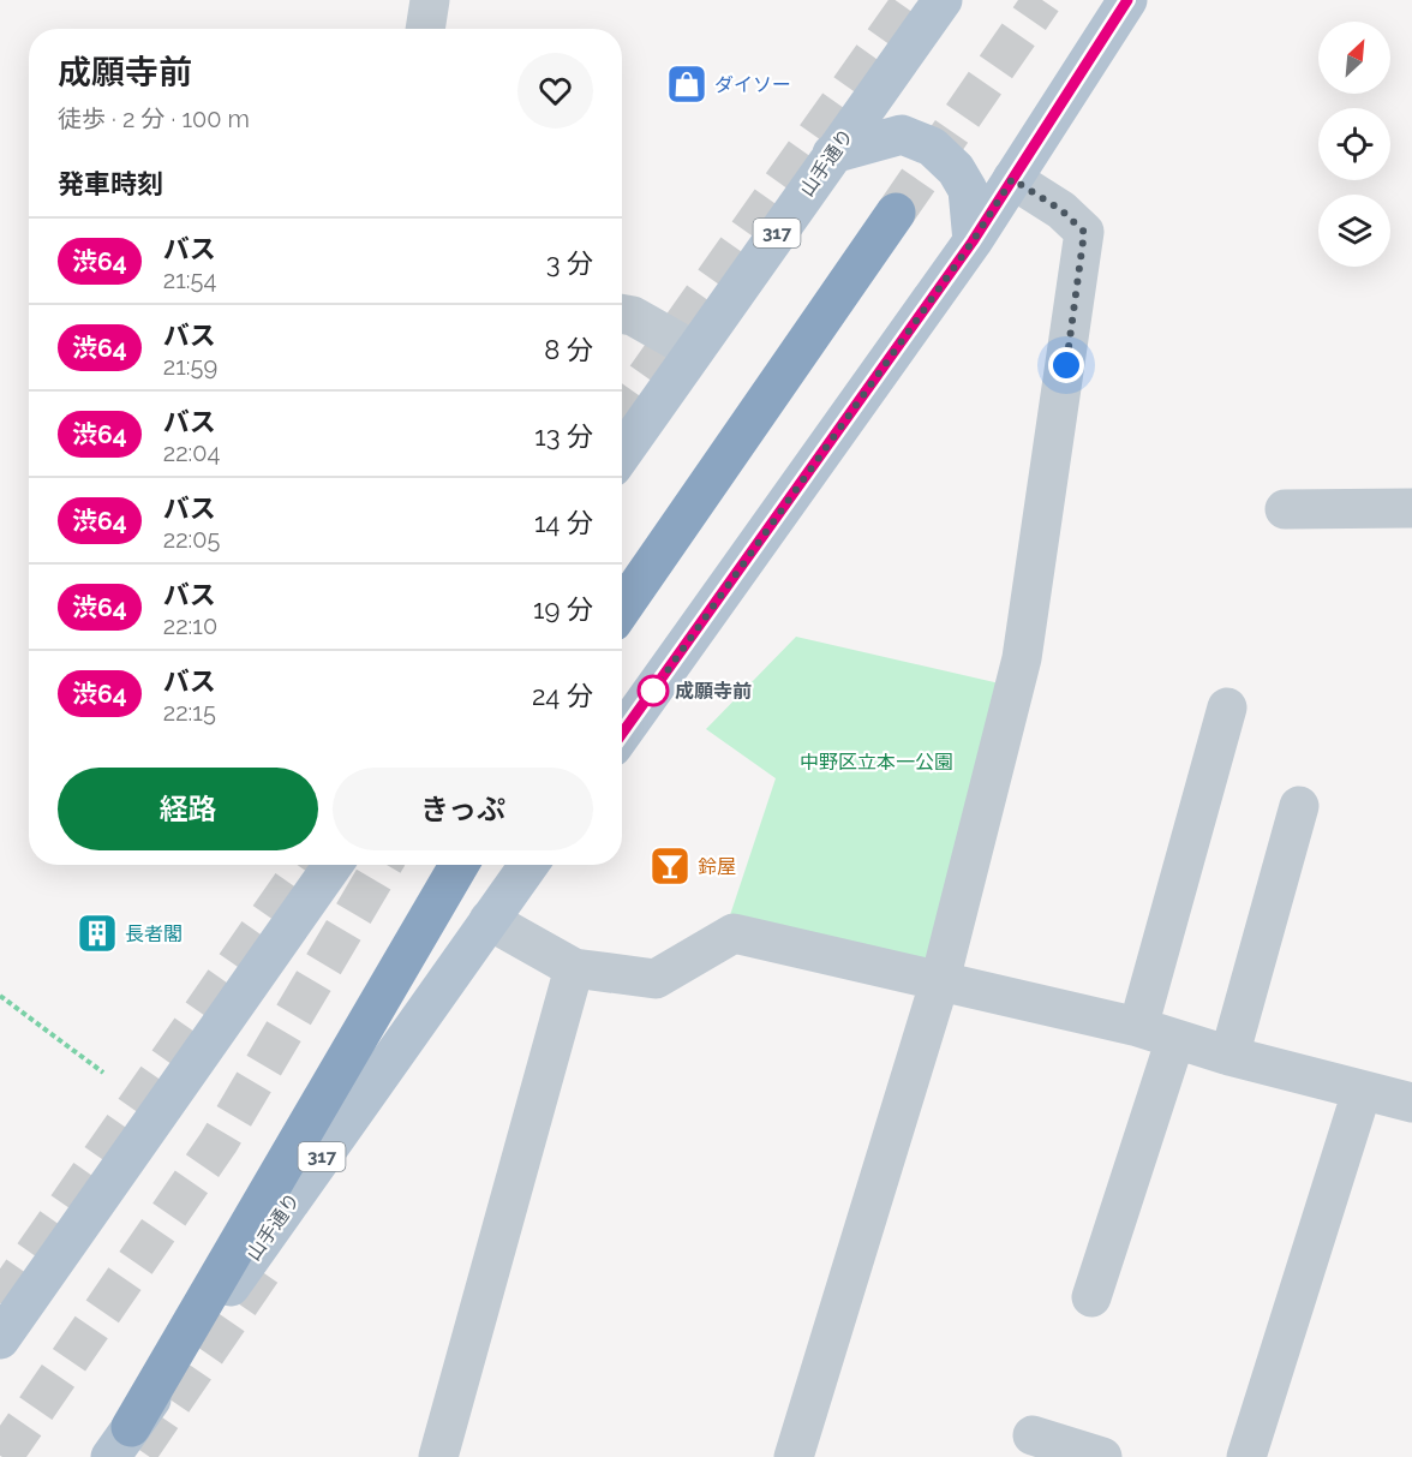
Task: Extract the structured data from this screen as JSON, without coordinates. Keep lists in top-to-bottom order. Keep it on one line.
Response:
{"streets":{"main road":["山手通り","317"]},"parks":["中野区立本一公園"],"places":{"shop":["ダイソー"],"other":["成願寺前"],"bar":["鈴屋"],"building":["長者閣"]},"lines":["bus line 渋64"],"north":"top right","page":{"heading":[["成願寺前","徒歩 · 2 分 · 100 m"],"発車時刻"],"list":[{"mark":"渋64","name":"バス","note":"21:54","value":"3 分"},{"mark":"渋64","name":"バス","note":"21:59","value":"8 分"},{"mark":"渋64","name":"バス","note":"22:04","value":"13 分"},{"mark":"渋64","name":"バス","note":"22:05","value":"14 分"},{"mark":"渋64","name":"バス","note":"22:10","value":"19 分"},{"mark":"渋64","name":"バス","note":"22:15","value":"24 分"}],"buttons":["経路","きっぷ"]}}
